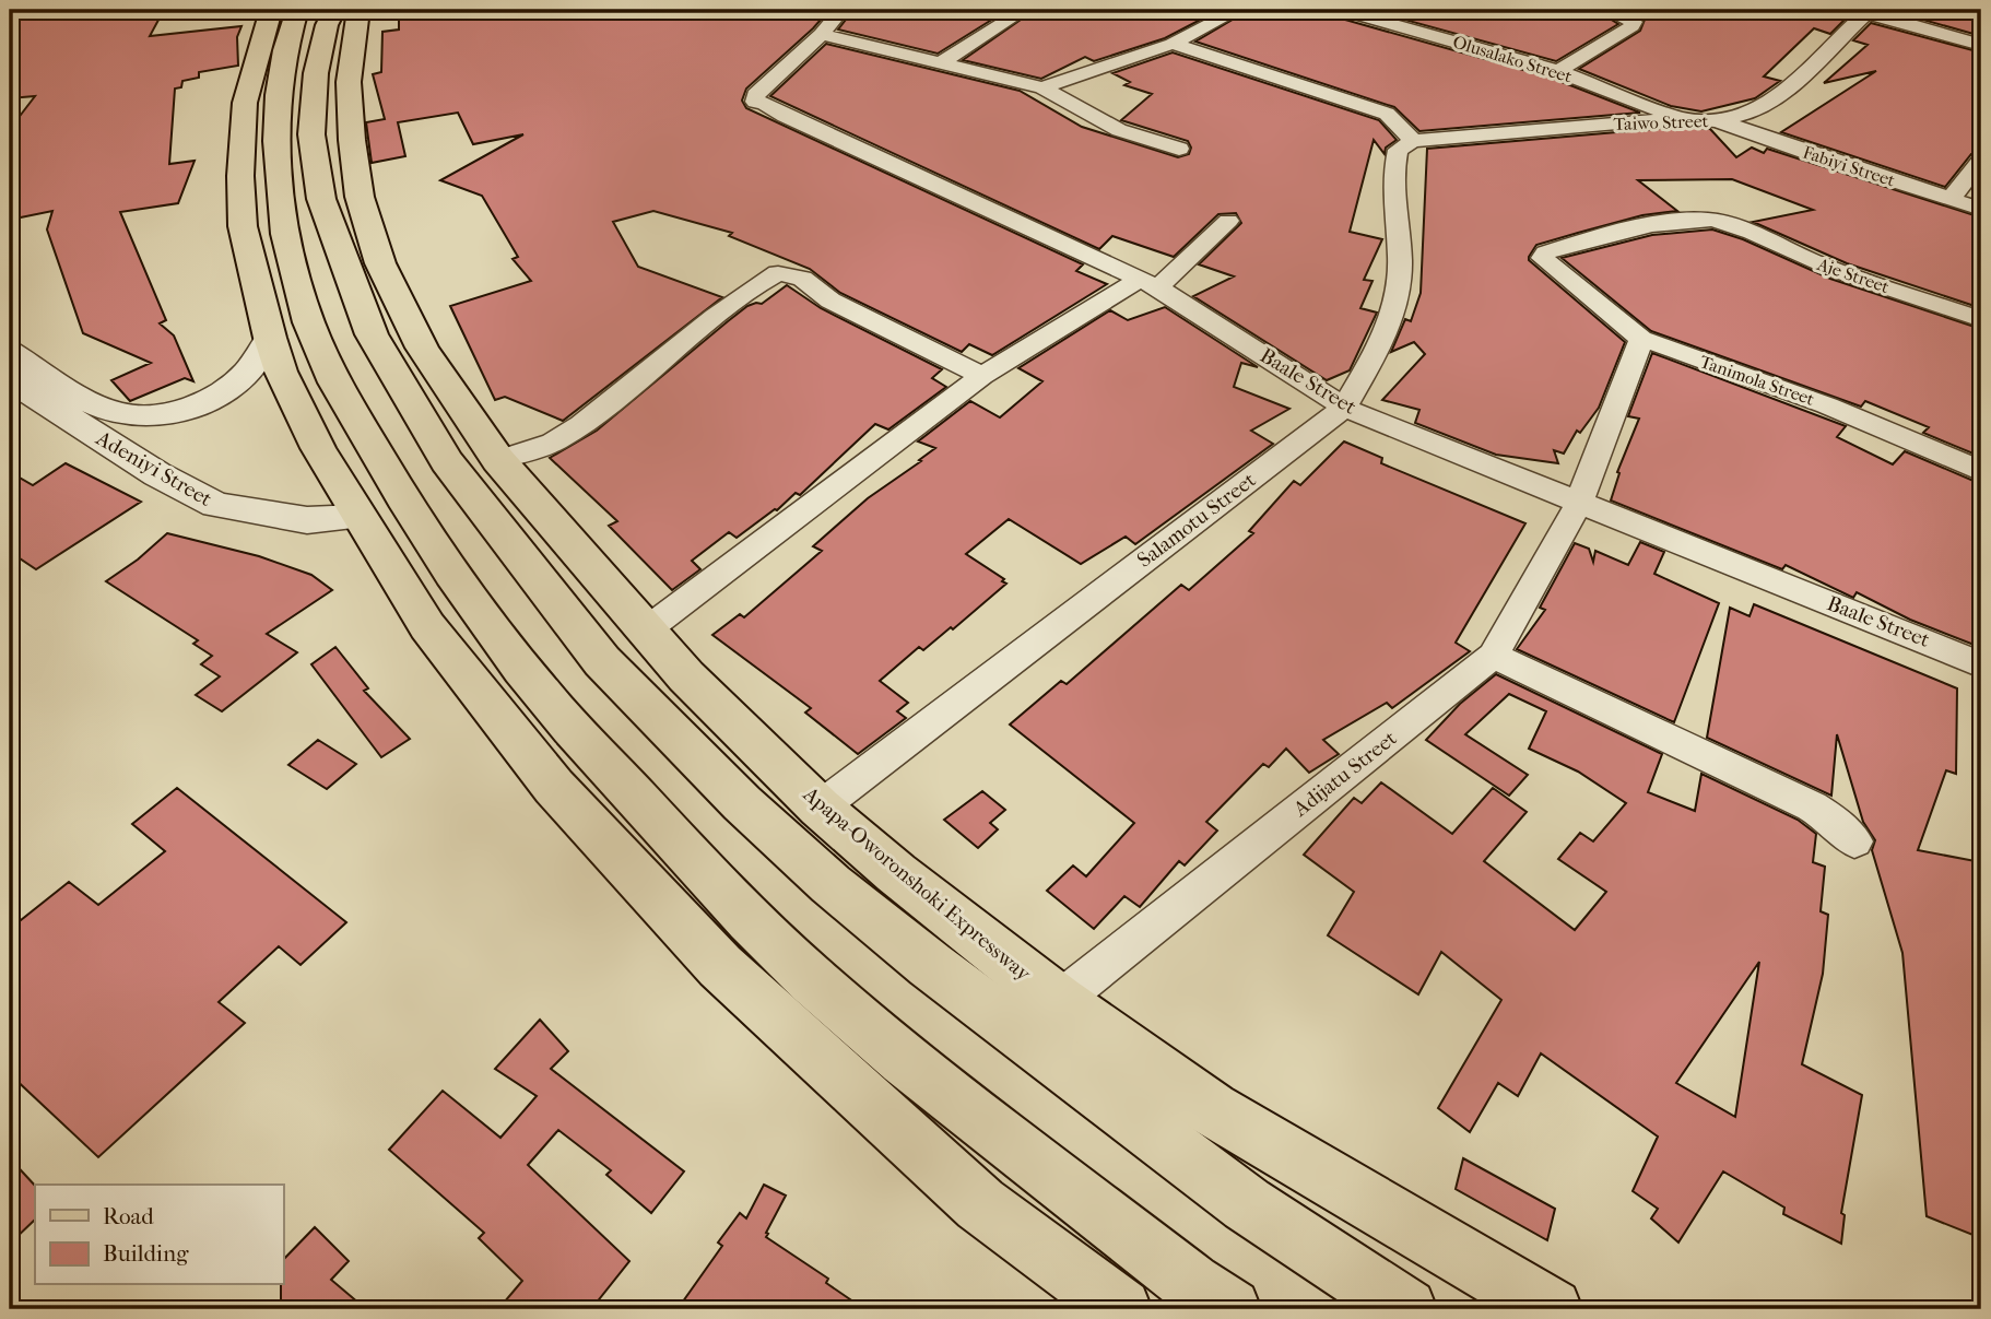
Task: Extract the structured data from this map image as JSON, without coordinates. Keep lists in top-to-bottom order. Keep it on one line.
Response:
{"streets":{"main road":["Apapa-Oworonshoki Expressway"],"street":["Olusalako Street","Taiwo Street","Fabiyi Street","Aje Street","Tanimola Street","Baale Street","Adeniyi Street","Salamotu Street","Adijatu Street"]},"crossings":[["Olusalako Street","Taiwo Street"],["Taiwo Street","Fabiyi Street"],["Taiwo Street","Salamotu Street"],["Aje Street","Tanimola Street"],["Tanimola Street","Adijatu Street"],["Baale Street","Salamotu Street"],["Baale Street","Adijatu Street"],["Salamotu Street","Apapa-Oworonshoki Expressway"],["Adijatu Street","Apapa-Oworonshoki Expressway"]],"legend":["Road","Building"]}
